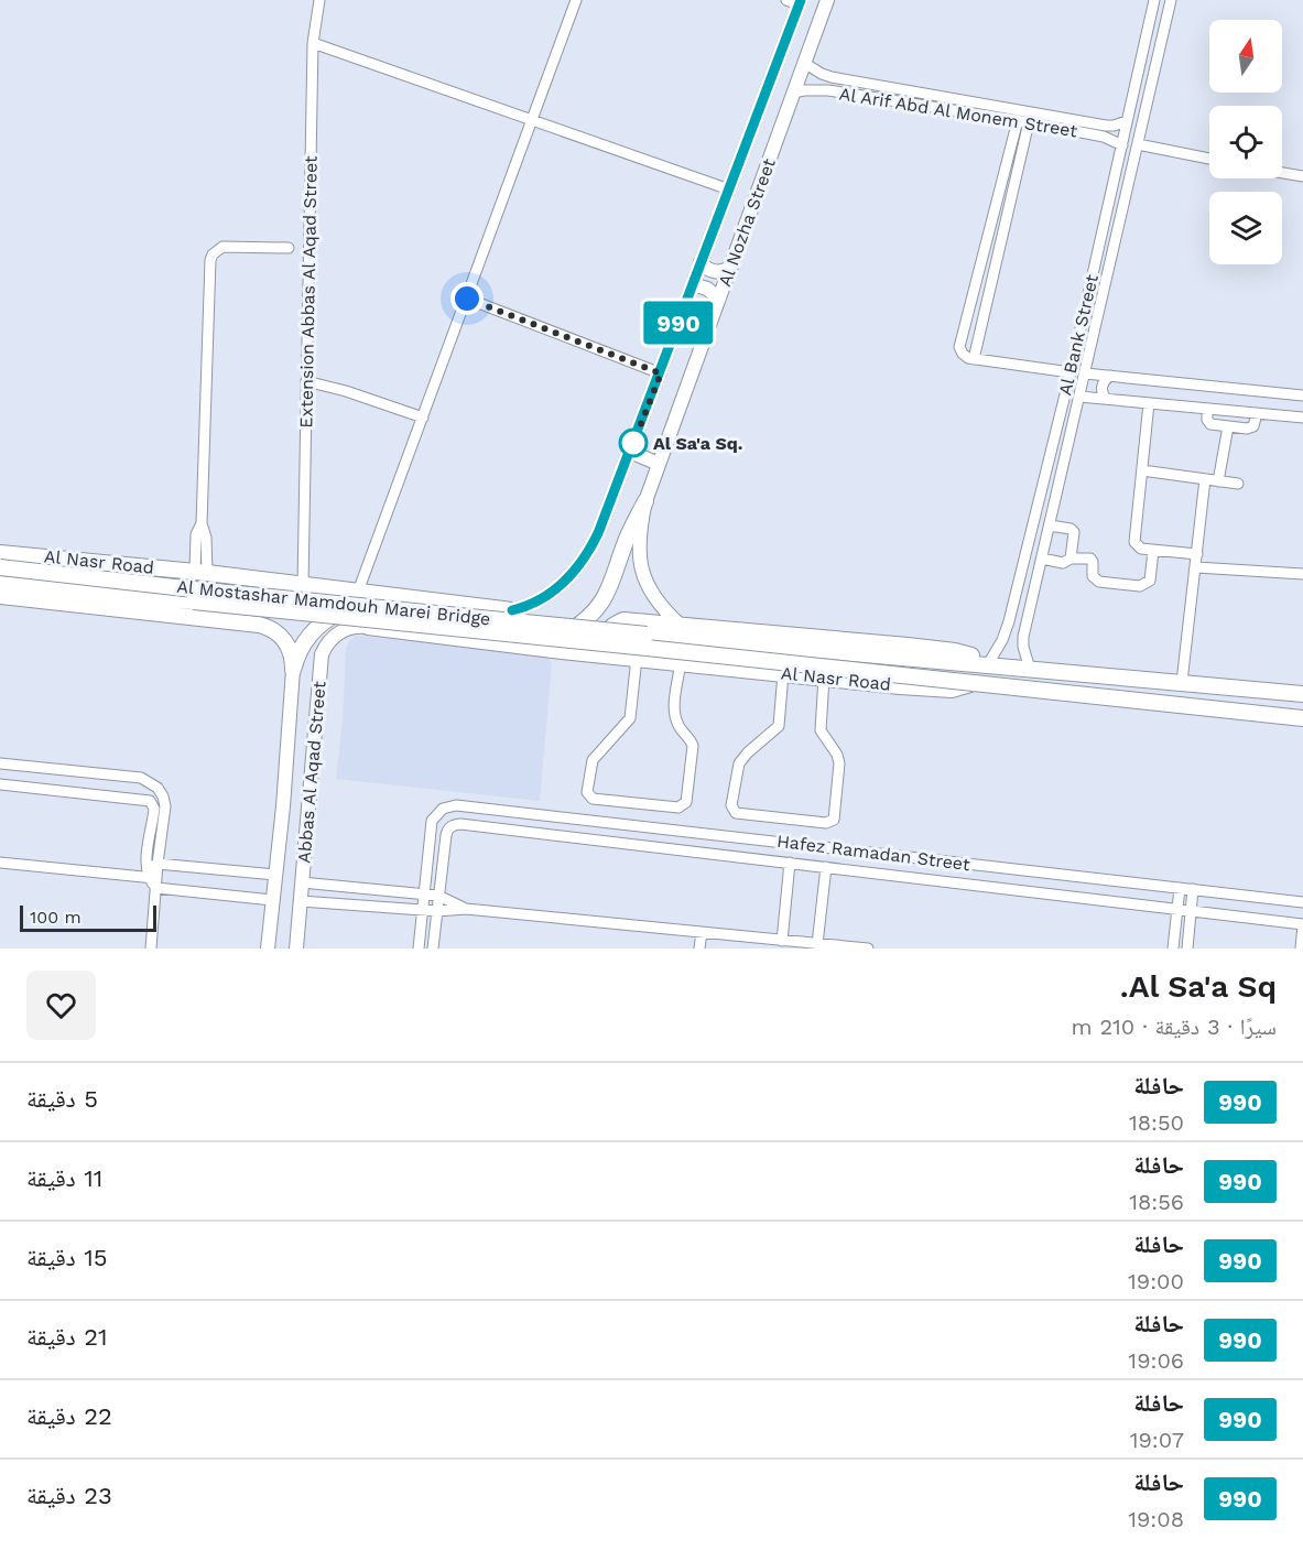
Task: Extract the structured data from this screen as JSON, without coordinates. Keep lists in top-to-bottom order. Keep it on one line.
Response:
{"streets":{"highway":["Al Nasr Road","Al Mostashar Mamdouh Marei Bridge"],"main road":["Al Nozha Street","Abbas Al Aqad Street"],"street":["Al Arif Abd Al Monem Street","Extension Abbas Al Aqad Street","Al Bank Street","Hafez Ramadan Street"]},"crossings":[["Al Arif Abd Al Monem Street","Al Nozha Street"],["Al Arif Abd Al Monem Street","Al Bank Street"],["Al Nozha Street","Al Nasr Road"],["Extension Abbas Al Aqad Street","Al Nasr Road"],["Al Bank Street","Al Mostashar Mamdouh Marei Bridge"],["Al Nasr Road","Al Mostashar Mamdouh Marei Bridge"],["Al Nasr Road","Abbas Al Aqad Street"]],"places":["Al Sa'a Sq."],"lines":["bus line 990"],"scale_bar":"100 m","north":"top","page":{"on_map":"990","scale":"100 m","heading":["Al Sa'a Sq.","سيرًا · 3 دقيقة · 210 m"],"list":[{"mark":"990","name":"حافلة","note":"18:50","value":"5 دقيقة"},{"mark":"990","name":"حافلة","note":"18:56","value":"11 دقيقة"},{"mark":"990","name":"حافلة","note":"19:00","value":"15 دقيقة"},{"mark":"990","name":"حافلة","note":"19:06","value":"21 دقيقة"},{"mark":"990","name":"حافلة","note":"19:07","value":"22 دقيقة"},{"mark":"990","name":"حافلة","note":"19:08","value":"23 دقيقة"}]}}
